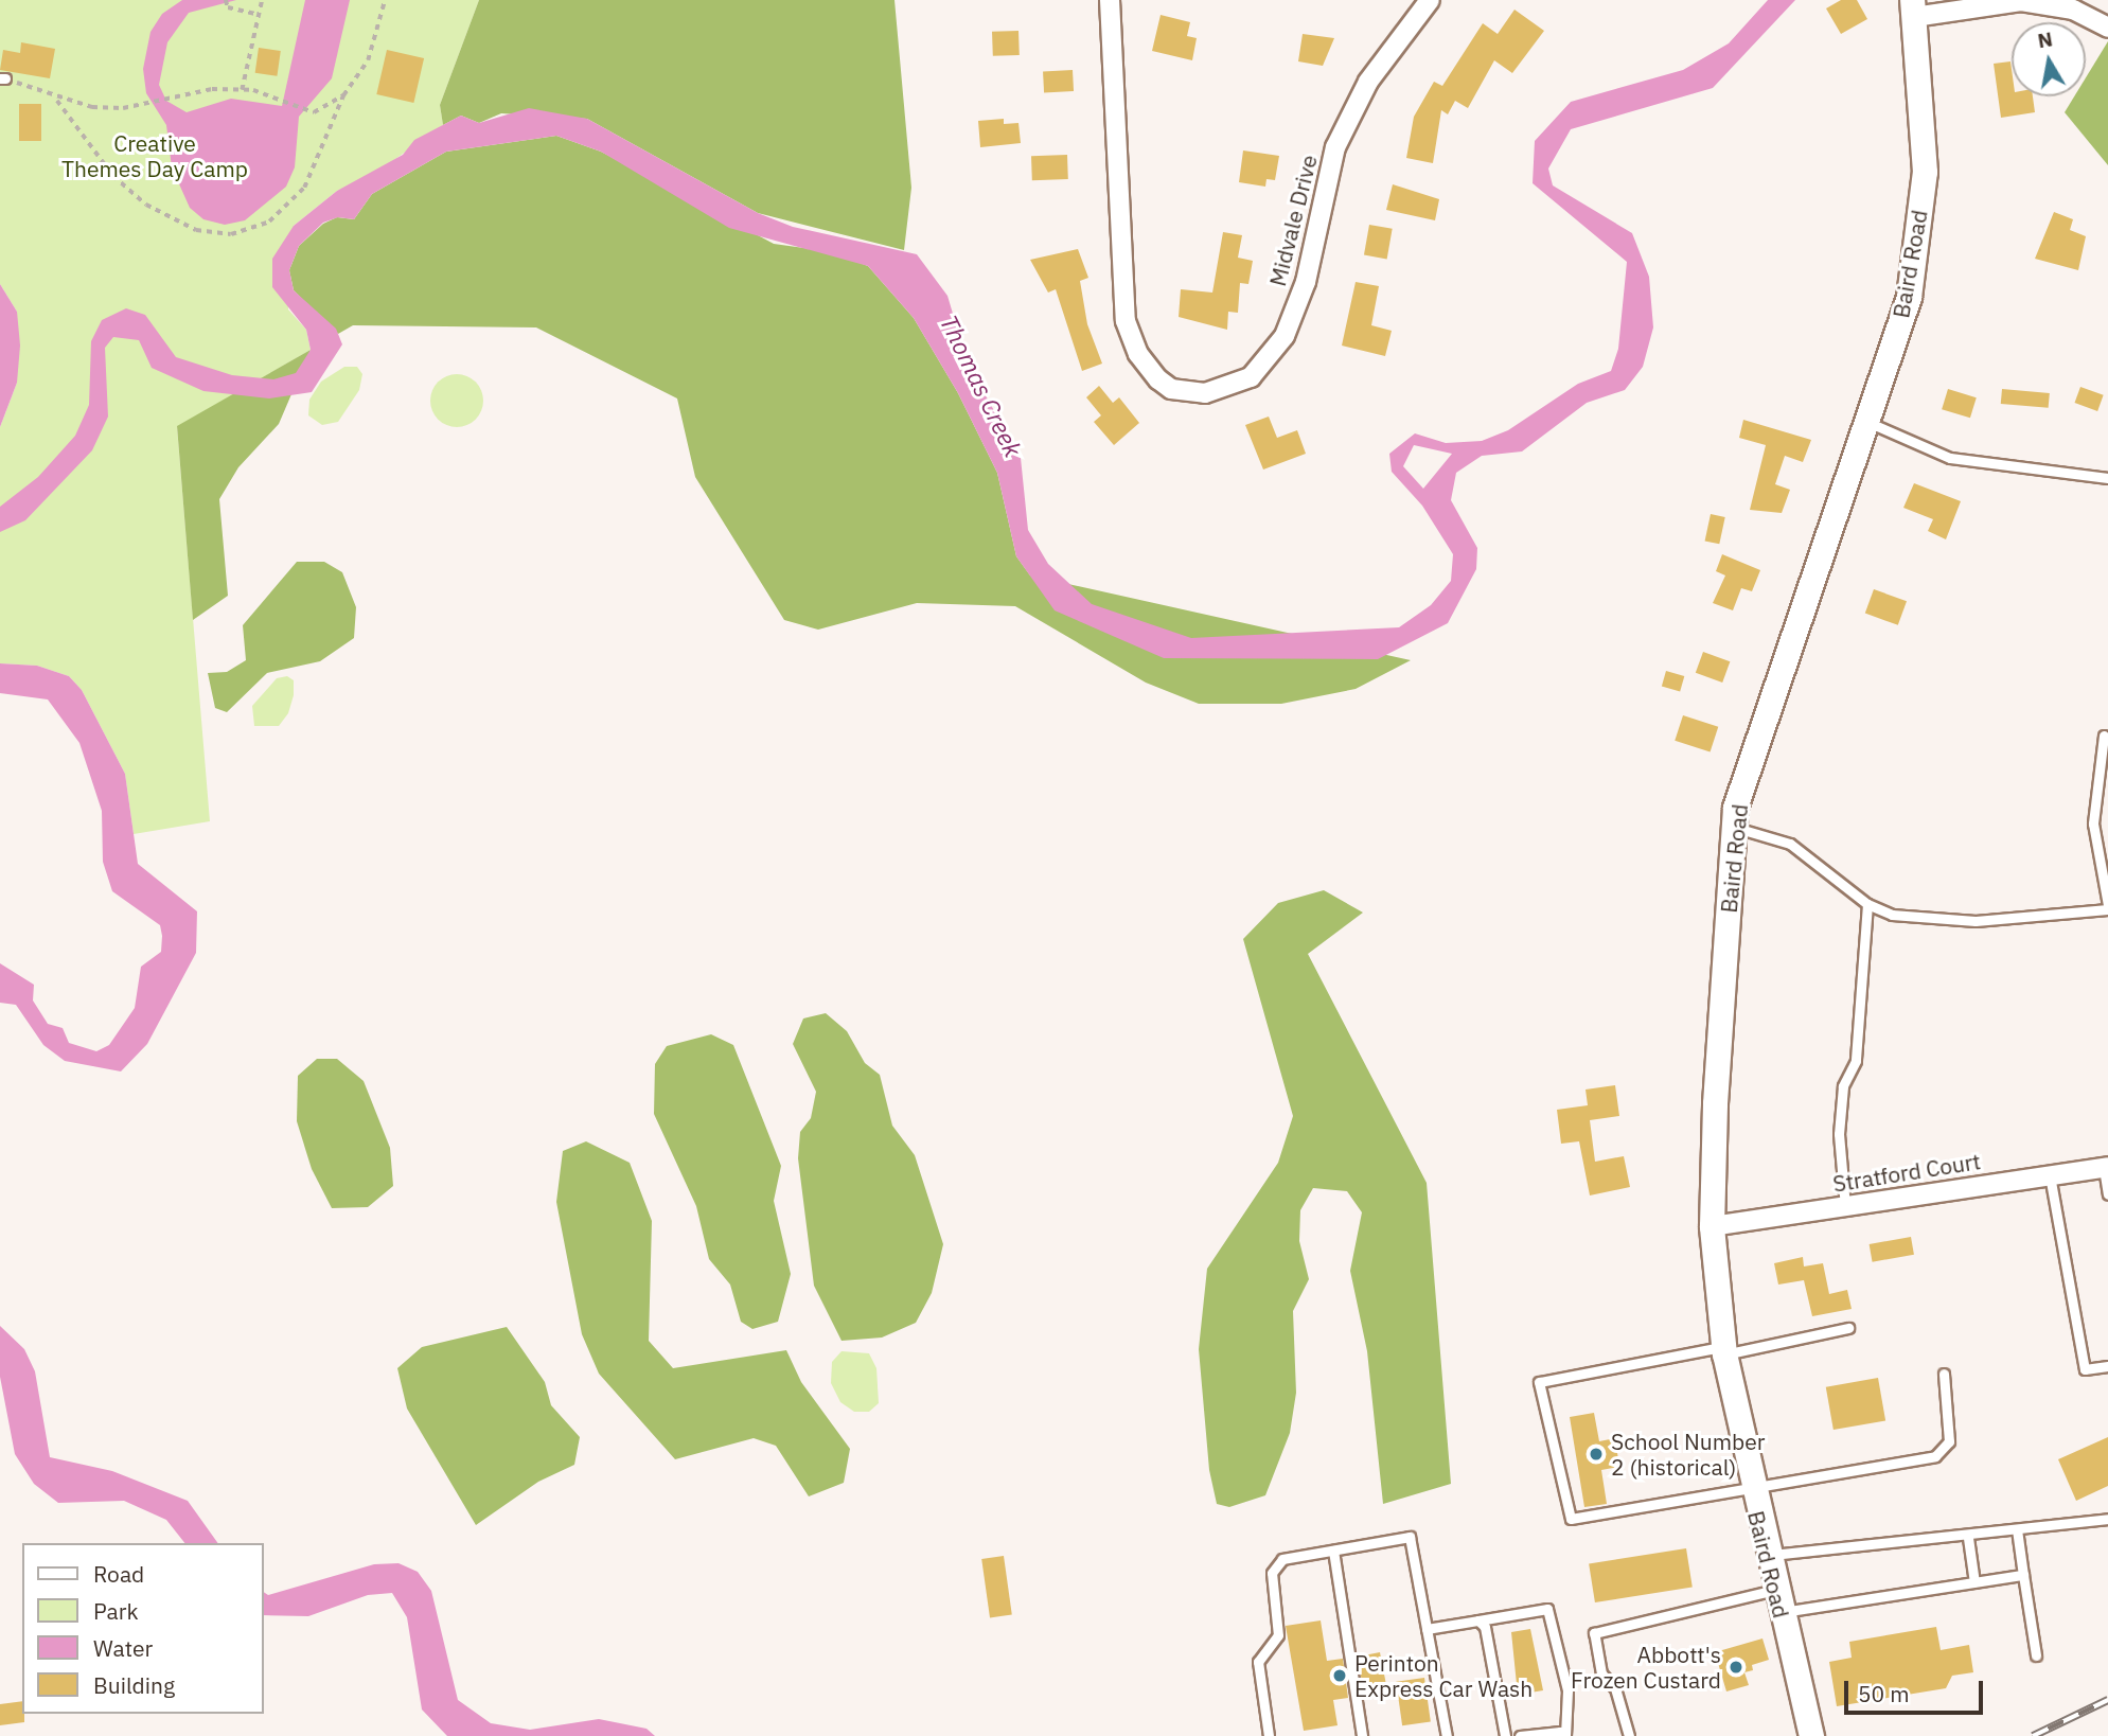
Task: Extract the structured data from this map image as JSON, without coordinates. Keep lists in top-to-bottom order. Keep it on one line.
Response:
{"streets":{"street":["Midvale Drive","Baird Road","Stratford Court"]},"crossings":[["Baird Road","Stratford Court"]],"water":["Thomas Creek"],"parks":["Creative Themes Day Camp"],"places":["School Number 2 (historical)","Abbott's Frozen Custard","Perinton Express Car Wash"],"legend":["Road","Park","Water","Building"],"scale_bar":"50 m","north":"top"}
